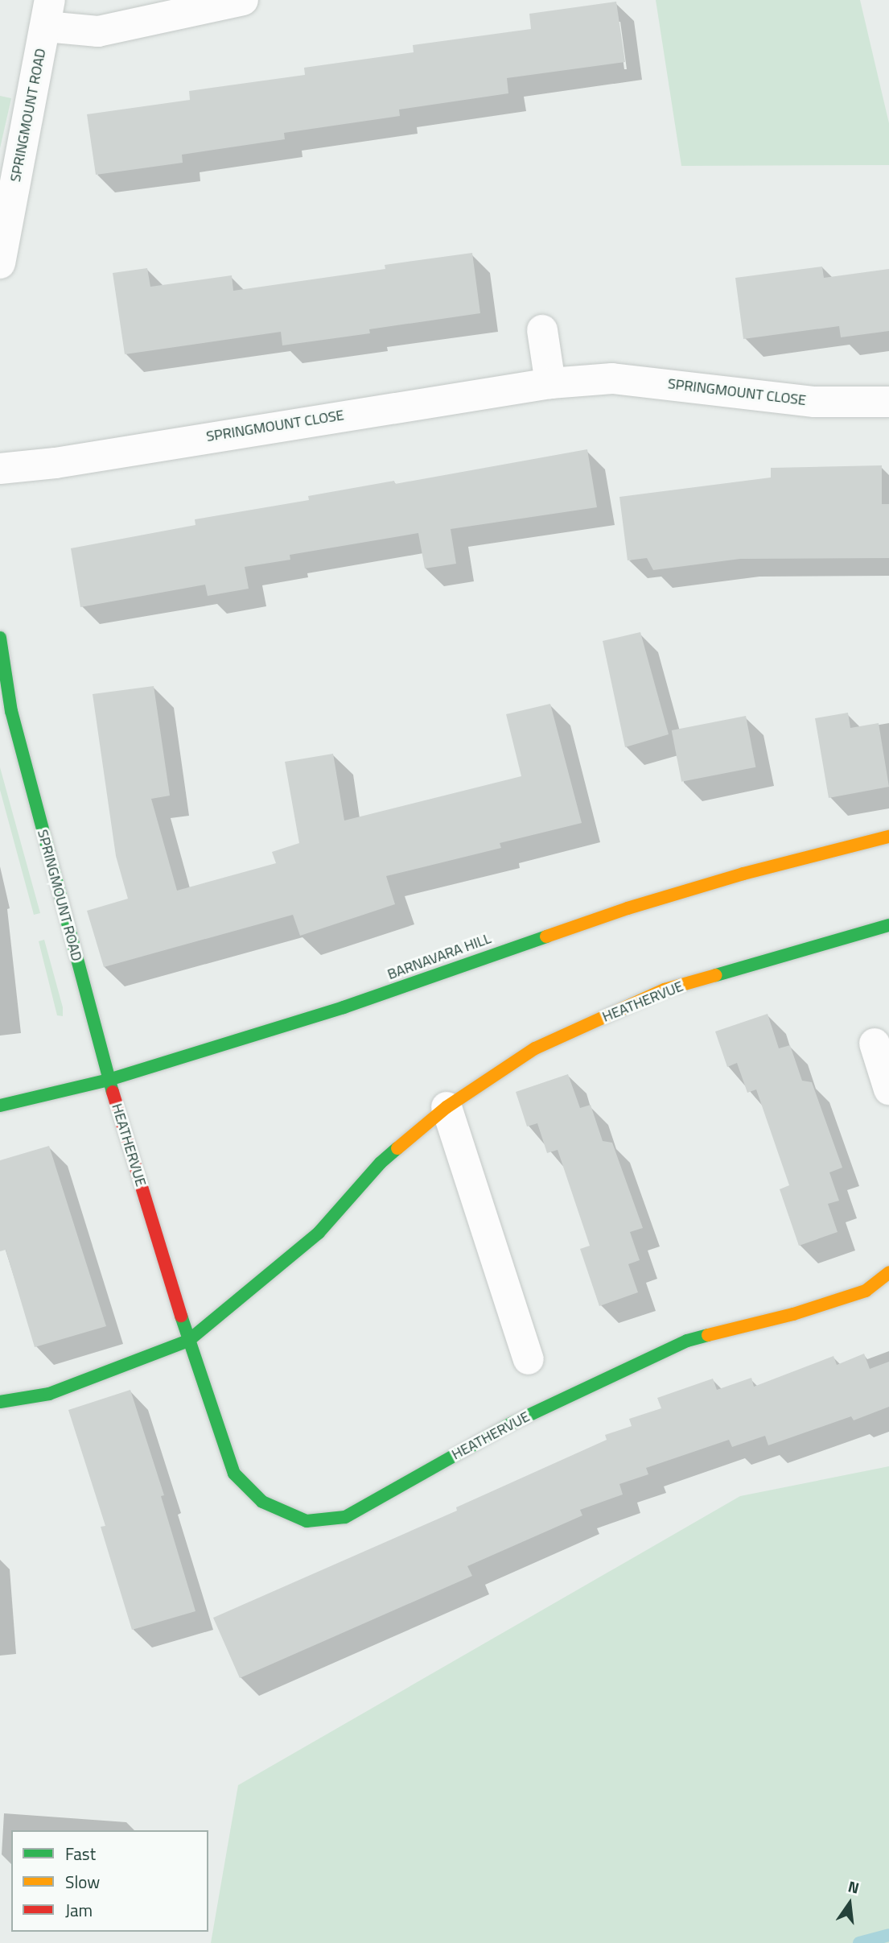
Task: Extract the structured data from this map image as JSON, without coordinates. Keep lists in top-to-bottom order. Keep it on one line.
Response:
{"streets":{"street":["SPRINGMOUNT ROAD","SPRINGMOUNT CLOSE","BARNAVARA HILL","HEATHERVUE"]},"crossings":[["SPRINGMOUNT ROAD","BARNAVARA HILL"],["SPRINGMOUNT ROAD","HEATHERVUE"],["BARNAVARA HILL","HEATHERVUE"]],"legend":["Fast","Slow","Jam"],"north":"top"}
